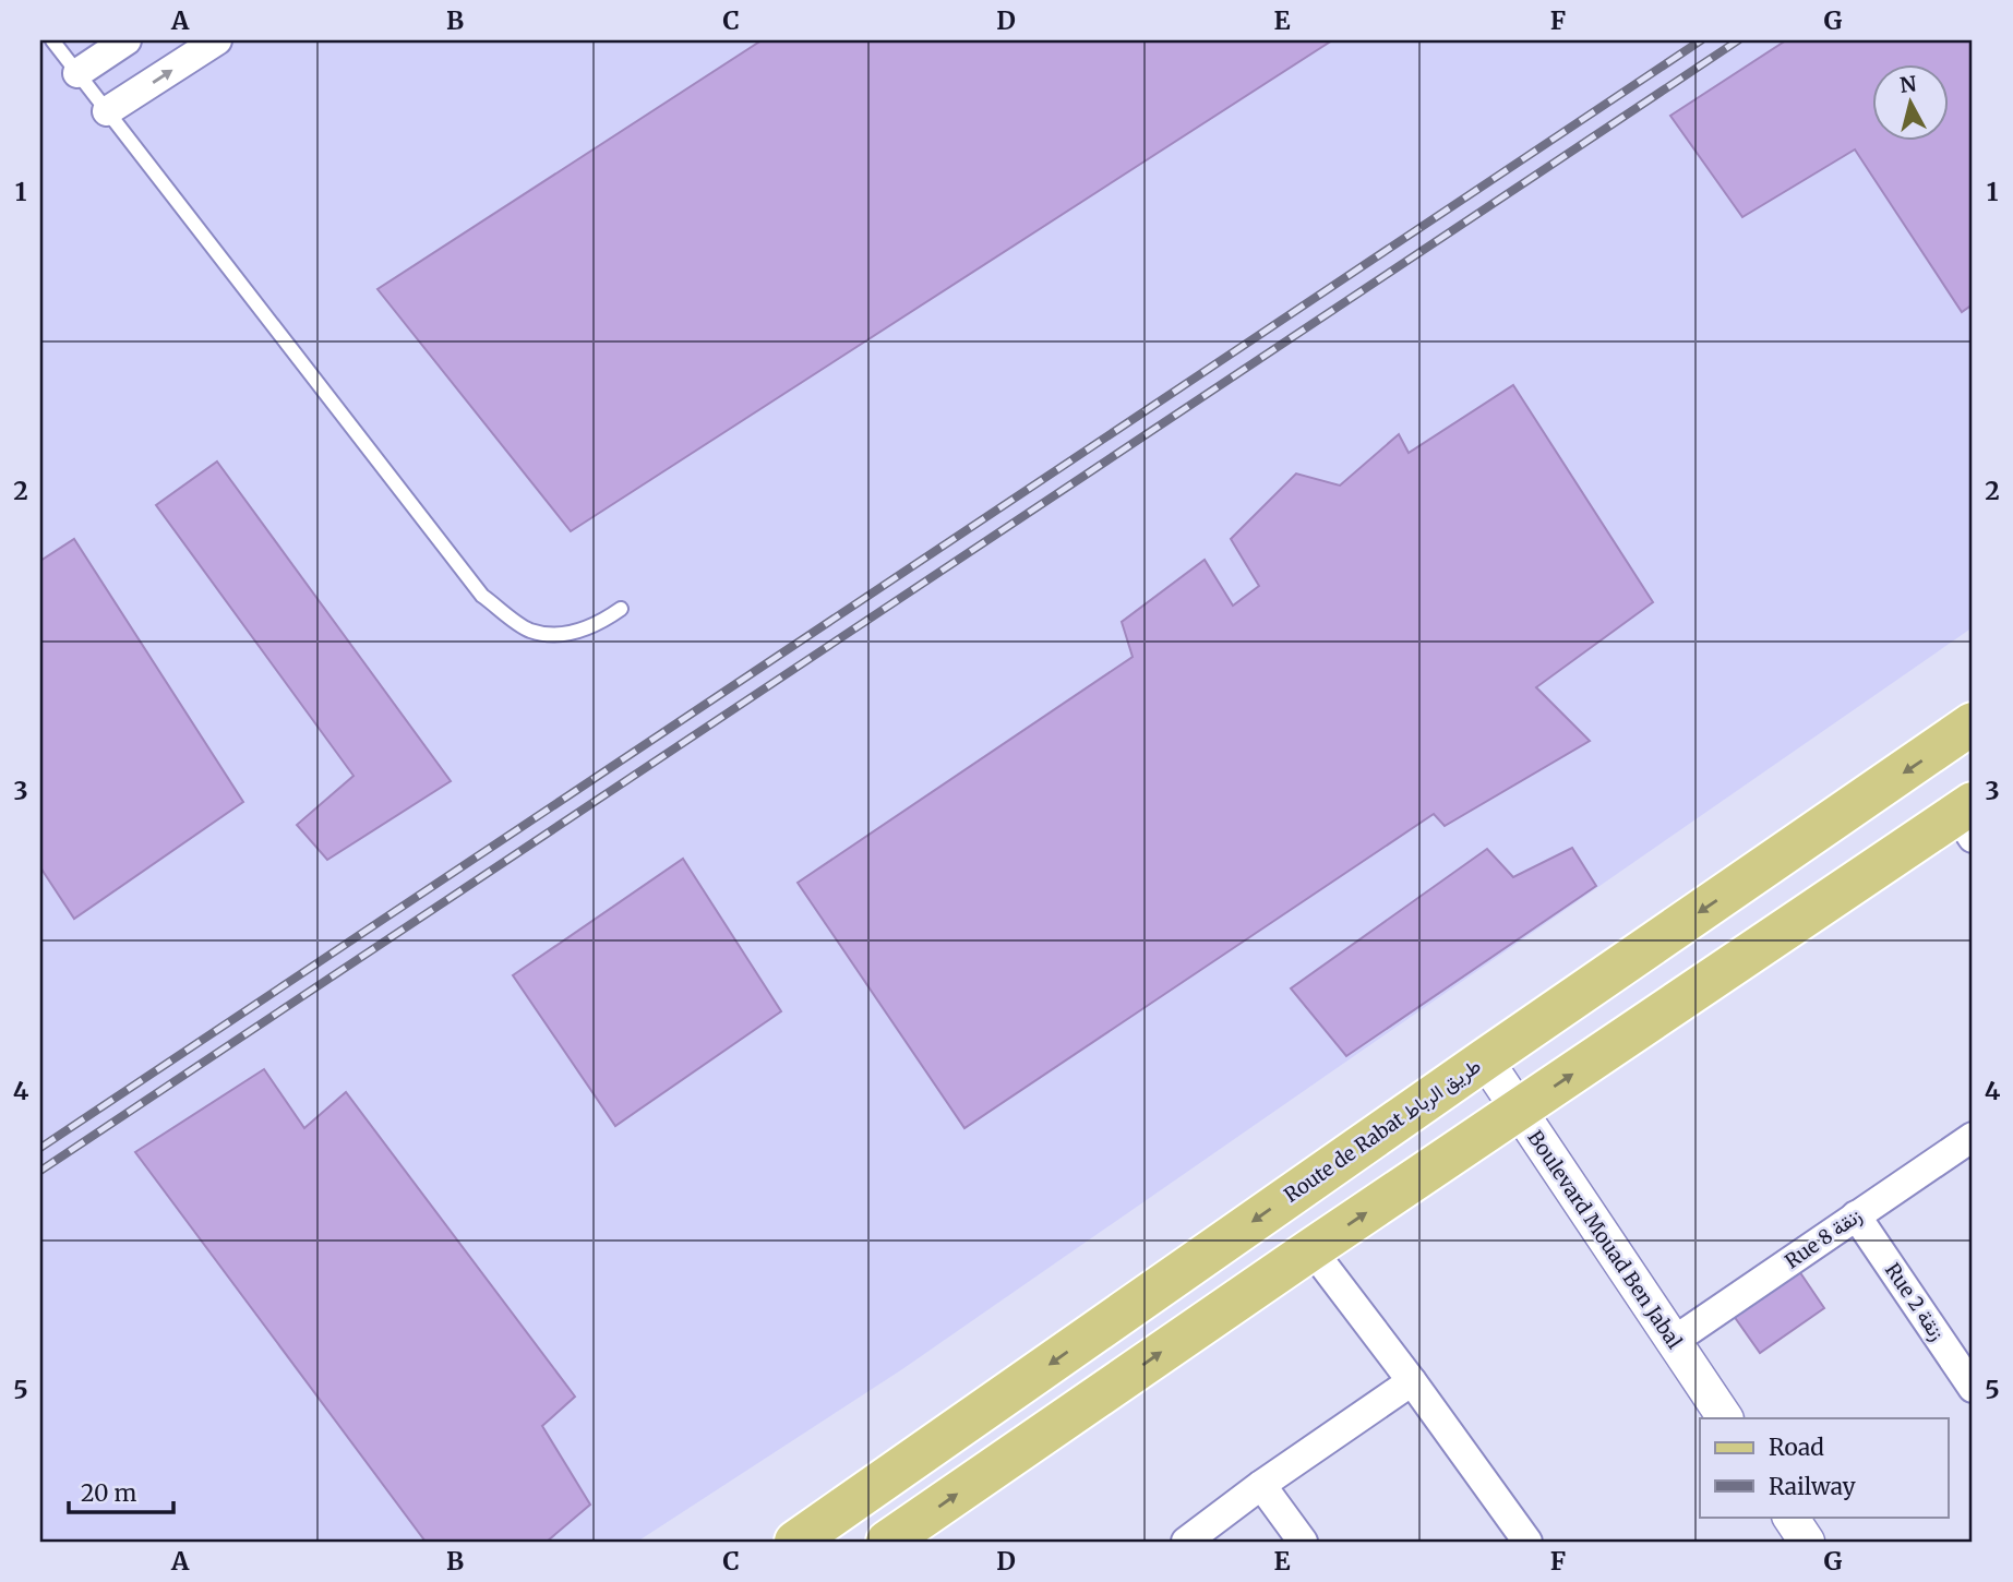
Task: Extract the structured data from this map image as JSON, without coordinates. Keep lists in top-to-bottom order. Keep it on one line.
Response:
{"streets":{"main road":["Route de Rabat طريق الرباط"],"street":["Rue 8 زنقة","Boulevard Mouad Ben Jabal","Rue 2 زنقة"]},"crossings":[["Route de Rabat طريق الرباط","Boulevard Mouad Ben Jabal"],["Rue 8 زنقة","Boulevard Mouad Ben Jabal"],["Rue 8 زنقة","Rue 2 زنقة"]],"legend":["Road","Railway"],"scale_bar":"20 m","north":"top","grid":{"columns":["A","B","C","D","E","F","G"],"rows":["1","2","3","4","5"]}}
